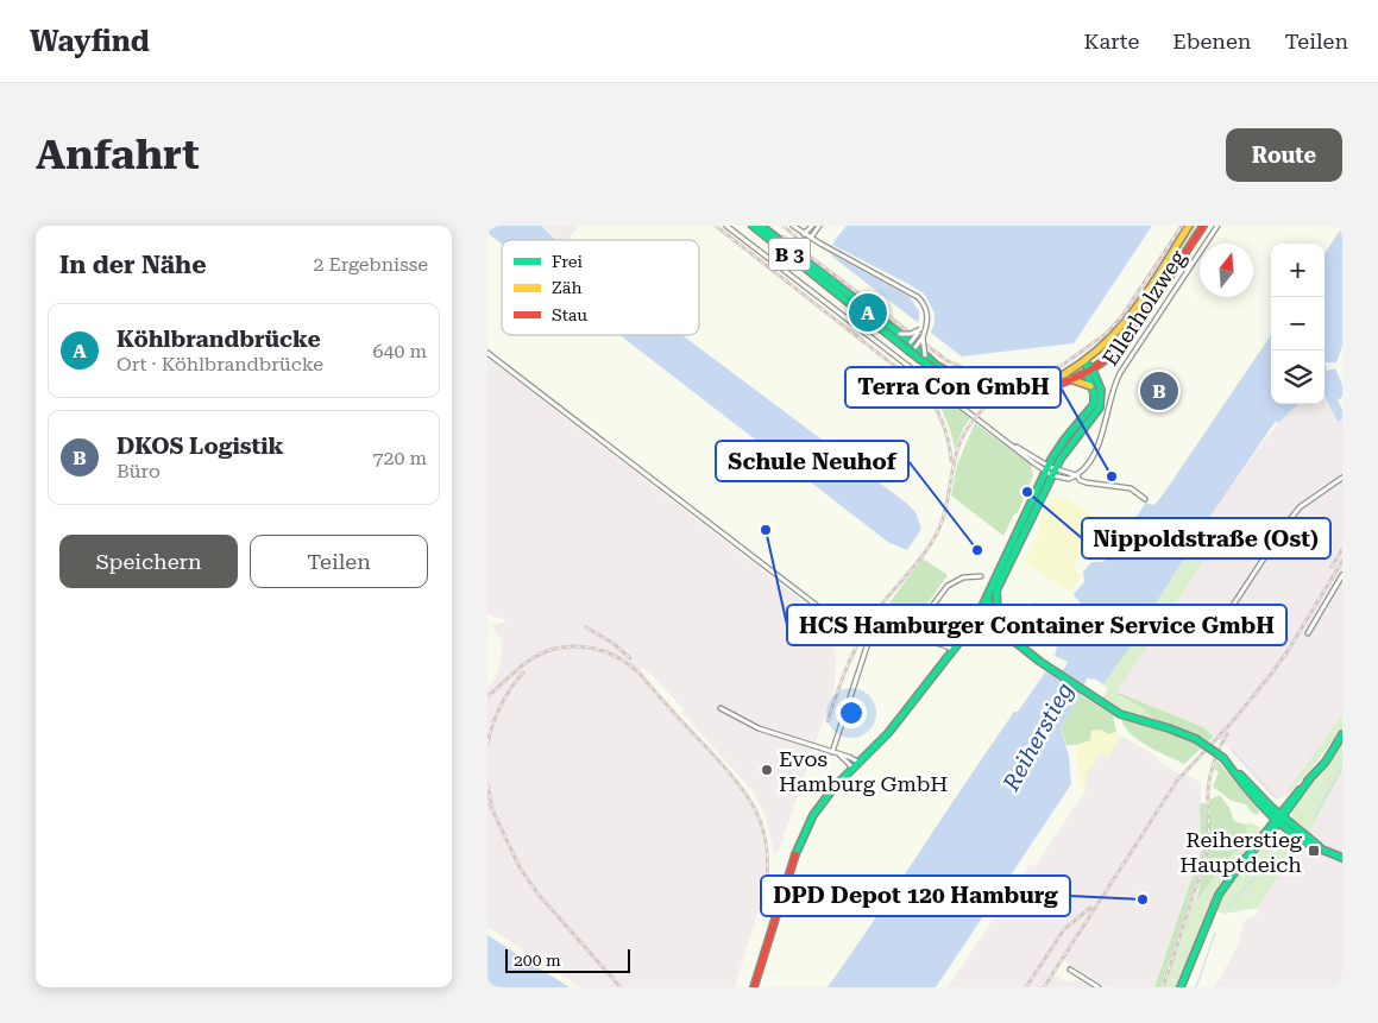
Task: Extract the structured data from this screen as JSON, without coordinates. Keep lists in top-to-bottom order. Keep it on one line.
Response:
{"streets":{"main road":["B 3"],"street":["Ellerholzweg"]},"water":["Reiherstieg"],"places":{"other":["Terra Con GmbH","Nippoldstraße (Ost)","HCS Hamburger Container Service GmbH","Schule Neuhof","Evos Hamburg GmbH","DPD Depot 120 Hamburg"],"transit":["Reiherstieg Hauptdeich"]},"legend":["Frei","Zäh","Stau"],"scale_bar":"200 m","north":"top","page":{"header":"Wayfind","nav":["Karte","Ebenen","Teilen"],"buttons":["Route",["Speichern","Teilen"]],"title":"Anfahrt","heading":["In der Nähe","2 Ergebnisse"],"map_buttons":["+","−"],"pins":["A","B"],"list":[{"mark":"A","name":"Köhlbrandbrücke","note":"Ort · Köhlbrandbrücke","value":"640 m"},{"mark":"B","name":"DKOS Logistik","note":"Büro","value":"720 m"}],"scale":"200 m"}}
